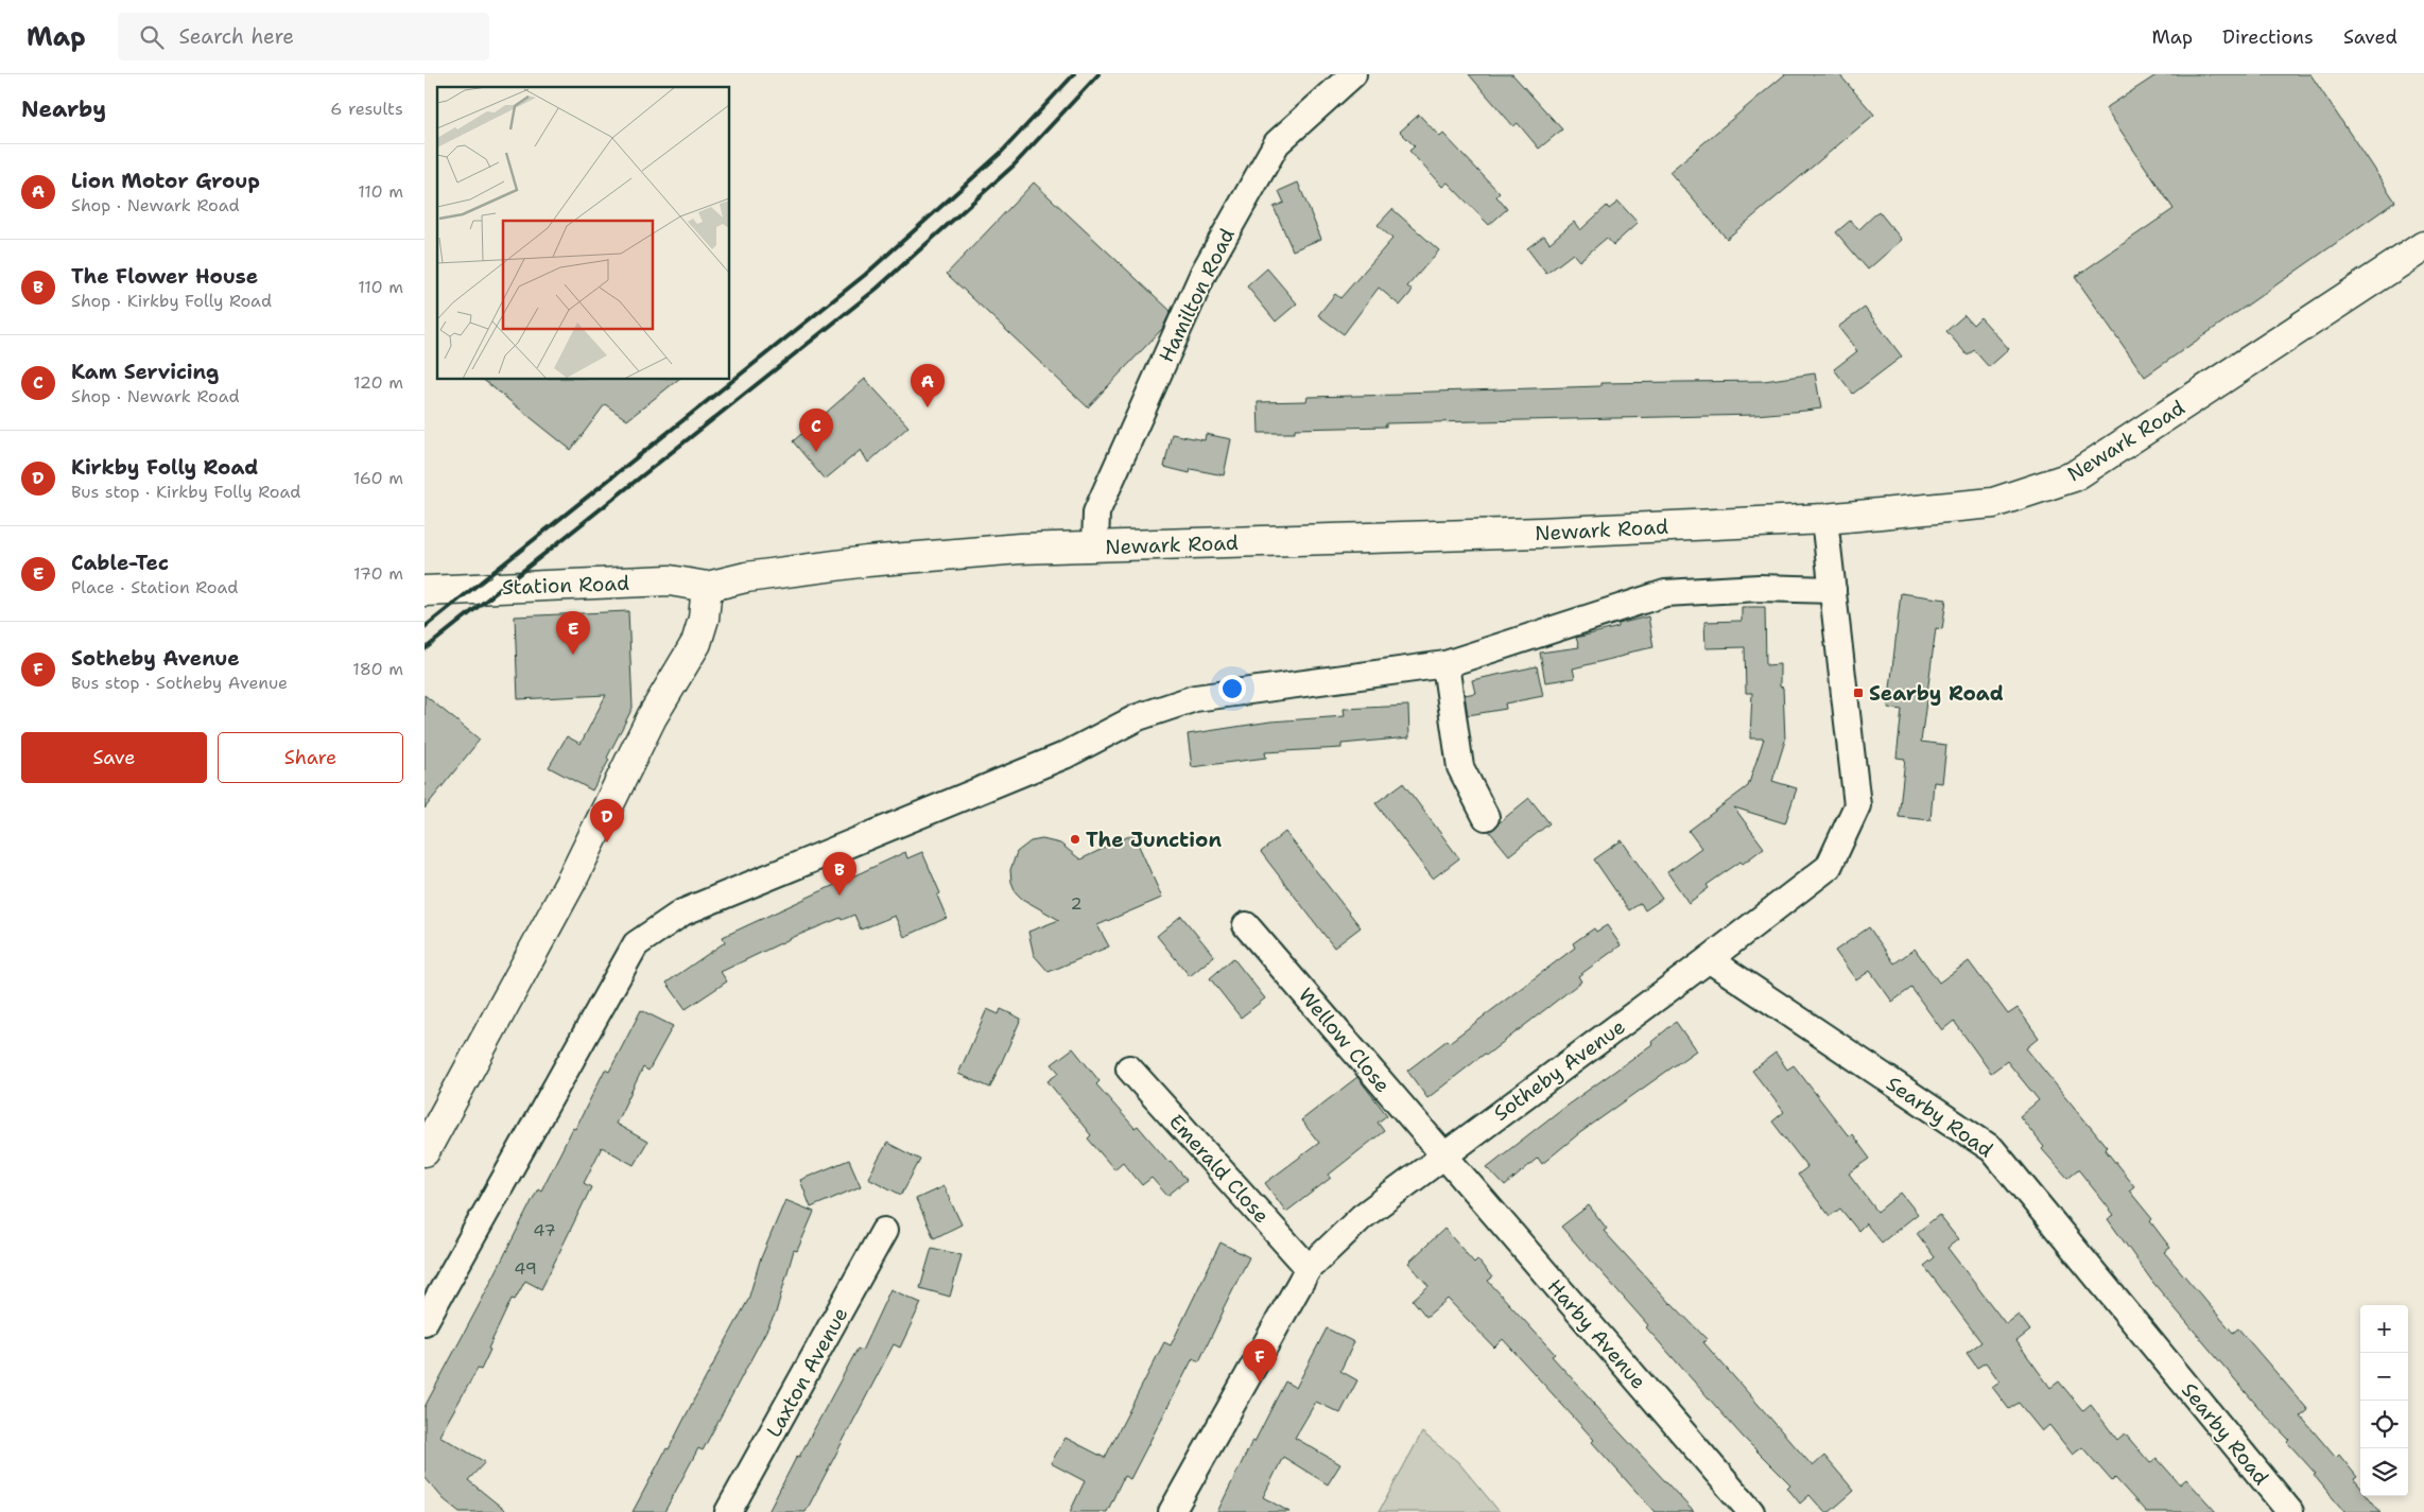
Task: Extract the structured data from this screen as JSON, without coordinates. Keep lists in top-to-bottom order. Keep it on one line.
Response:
{"streets":{"main road":["Newark Road","Station Road"],"street":["Hamilton Road","Wellow Close","Sotheby Avenue","Searby Road","Emerald Close","Harby Avenue","Laxton Avenue"]},"crossings":[["Hamilton Road","Newark Road"],["Newark Road","Station Road"],["Wellow Close","Sotheby Avenue"],["Wellow Close","Harby Avenue"],["Sotheby Avenue","Searby Road"],["Sotheby Avenue","Emerald Close"],["Sotheby Avenue","Harby Avenue"]],"places":{"transit":["Searby Road"],"other":["The Junction"]},"house_numbers":["2","47","49"],"page":{"header":"Map","search":"Search here","nav":["Map","Directions","Saved"],"heading":["Nearby","6 results"],"list":[{"mark":"A","name":"Lion Motor Group","note":"Shop · Newark Road","value":"110 m"},{"mark":"B","name":"The Flower House","note":"Shop · Kirkby Folly Road","value":"110 m"},{"mark":"C","name":"Kam Servicing","note":"Shop · Newark Road","value":"120 m"},{"mark":"D","name":"Kirkby Folly Road","note":"Bus stop · Kirkby Folly Road","value":"160 m"},{"mark":"E","name":"Cable-Tec","note":"Place · Station Road","value":"170 m"},{"mark":"F","name":"Sotheby Avenue","note":"Bus stop · Sotheby Avenue","value":"180 m"}],"pins":["A","C","E","D","B","F"],"buttons":["Save","Share"],"map_buttons":["+","−"]}}
